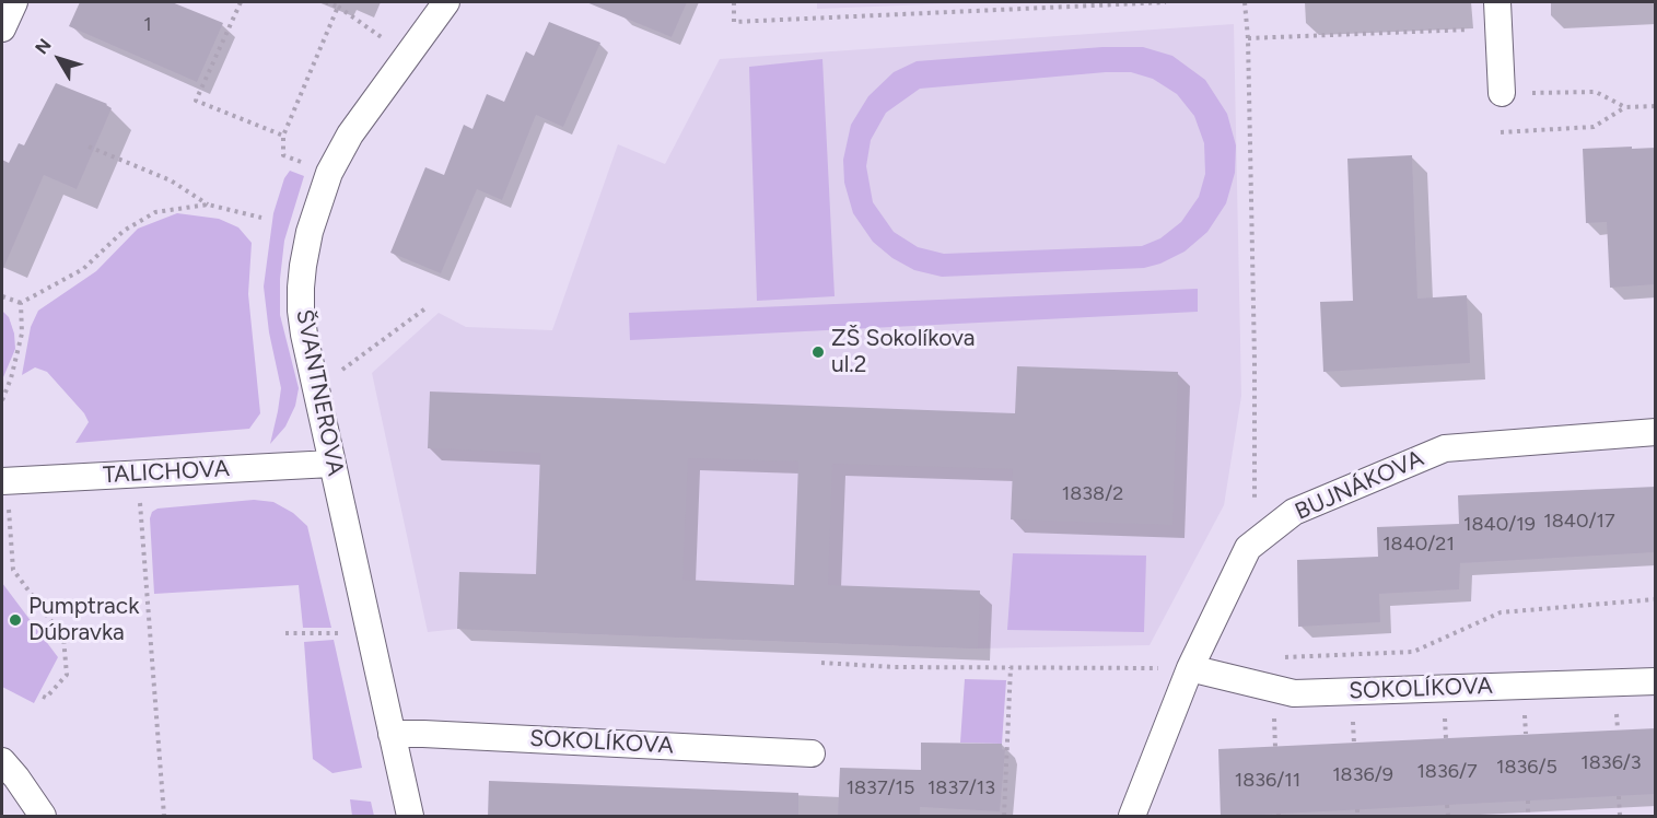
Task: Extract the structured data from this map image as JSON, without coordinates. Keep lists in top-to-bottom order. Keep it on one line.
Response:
{"streets":{"street":["ŠVANTNEROVA","TALICHOVA","BUJNÁKOVA","SOKOLÍKOVA"]},"crossings":[["ŠVANTNEROVA","TALICHOVA"],["ŠVANTNEROVA","SOKOLÍKOVA"],["BUJNÁKOVA","SOKOLÍKOVA"]],"places":["ZŠ Sokolíkova ul.2","Pumptrack Dúbravka"],"house_numbers":["1","1838/2","1840/17","1840/19","1840/21","1836/3","1836/5","1836/7","1836/9","1836/11","1837/15","1837/13"],"north":"top left"}
